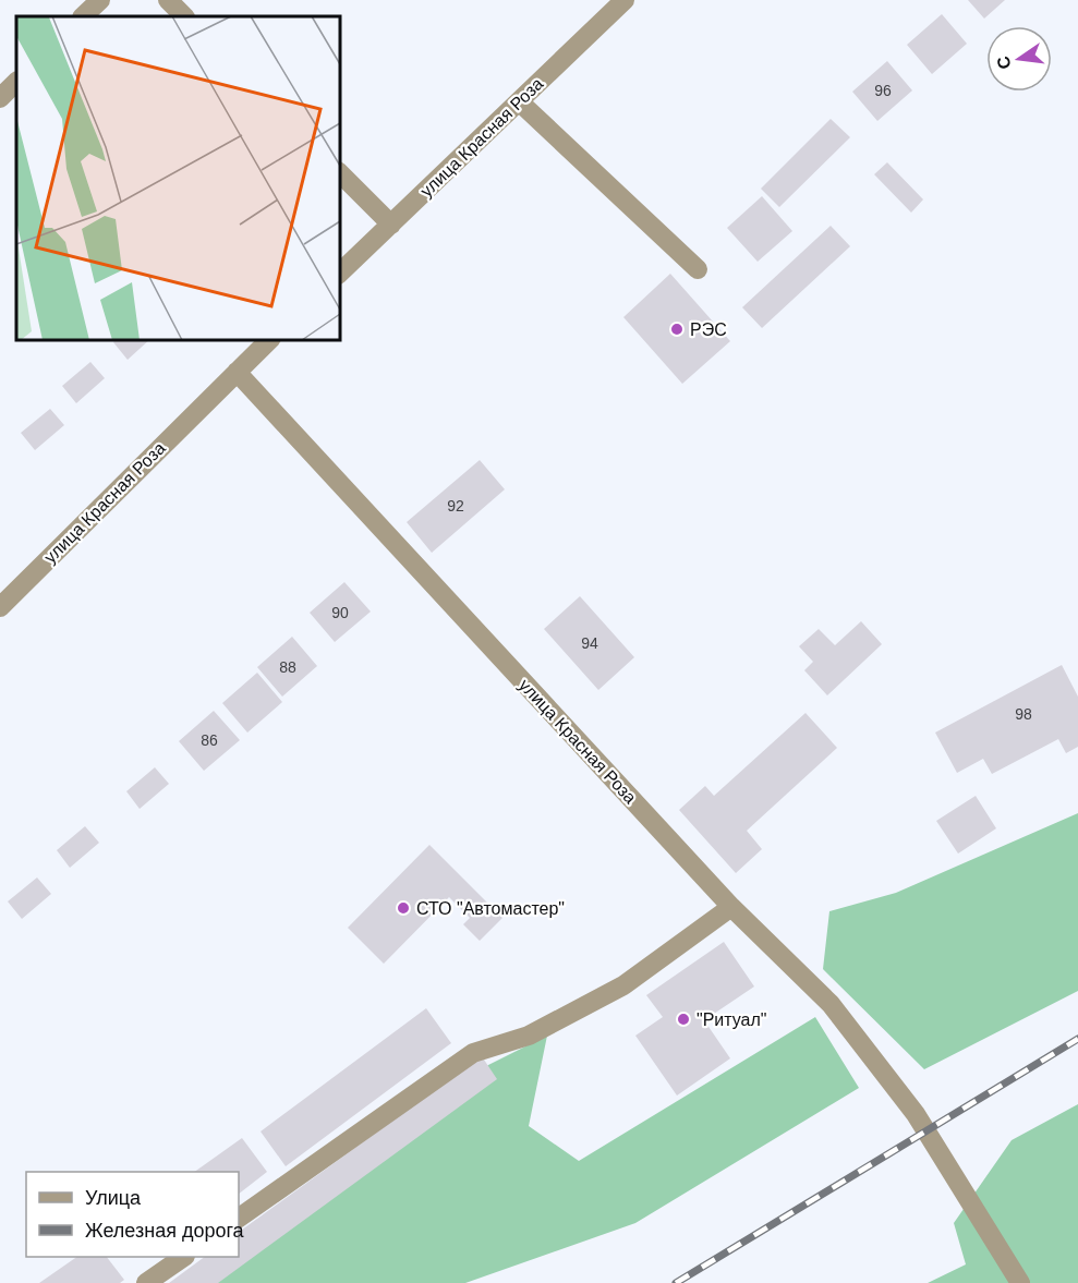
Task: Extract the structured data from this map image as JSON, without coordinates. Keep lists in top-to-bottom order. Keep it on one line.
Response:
{"streets":{"street":["улица Красная Роза"]},"places":["РЭС","СТО \"Автомастер\"","\"Ритуал\""],"house_numbers":["96","92","90","94","88","98","86"],"legend":["Улица","Железная дорога"],"north":"left"}
